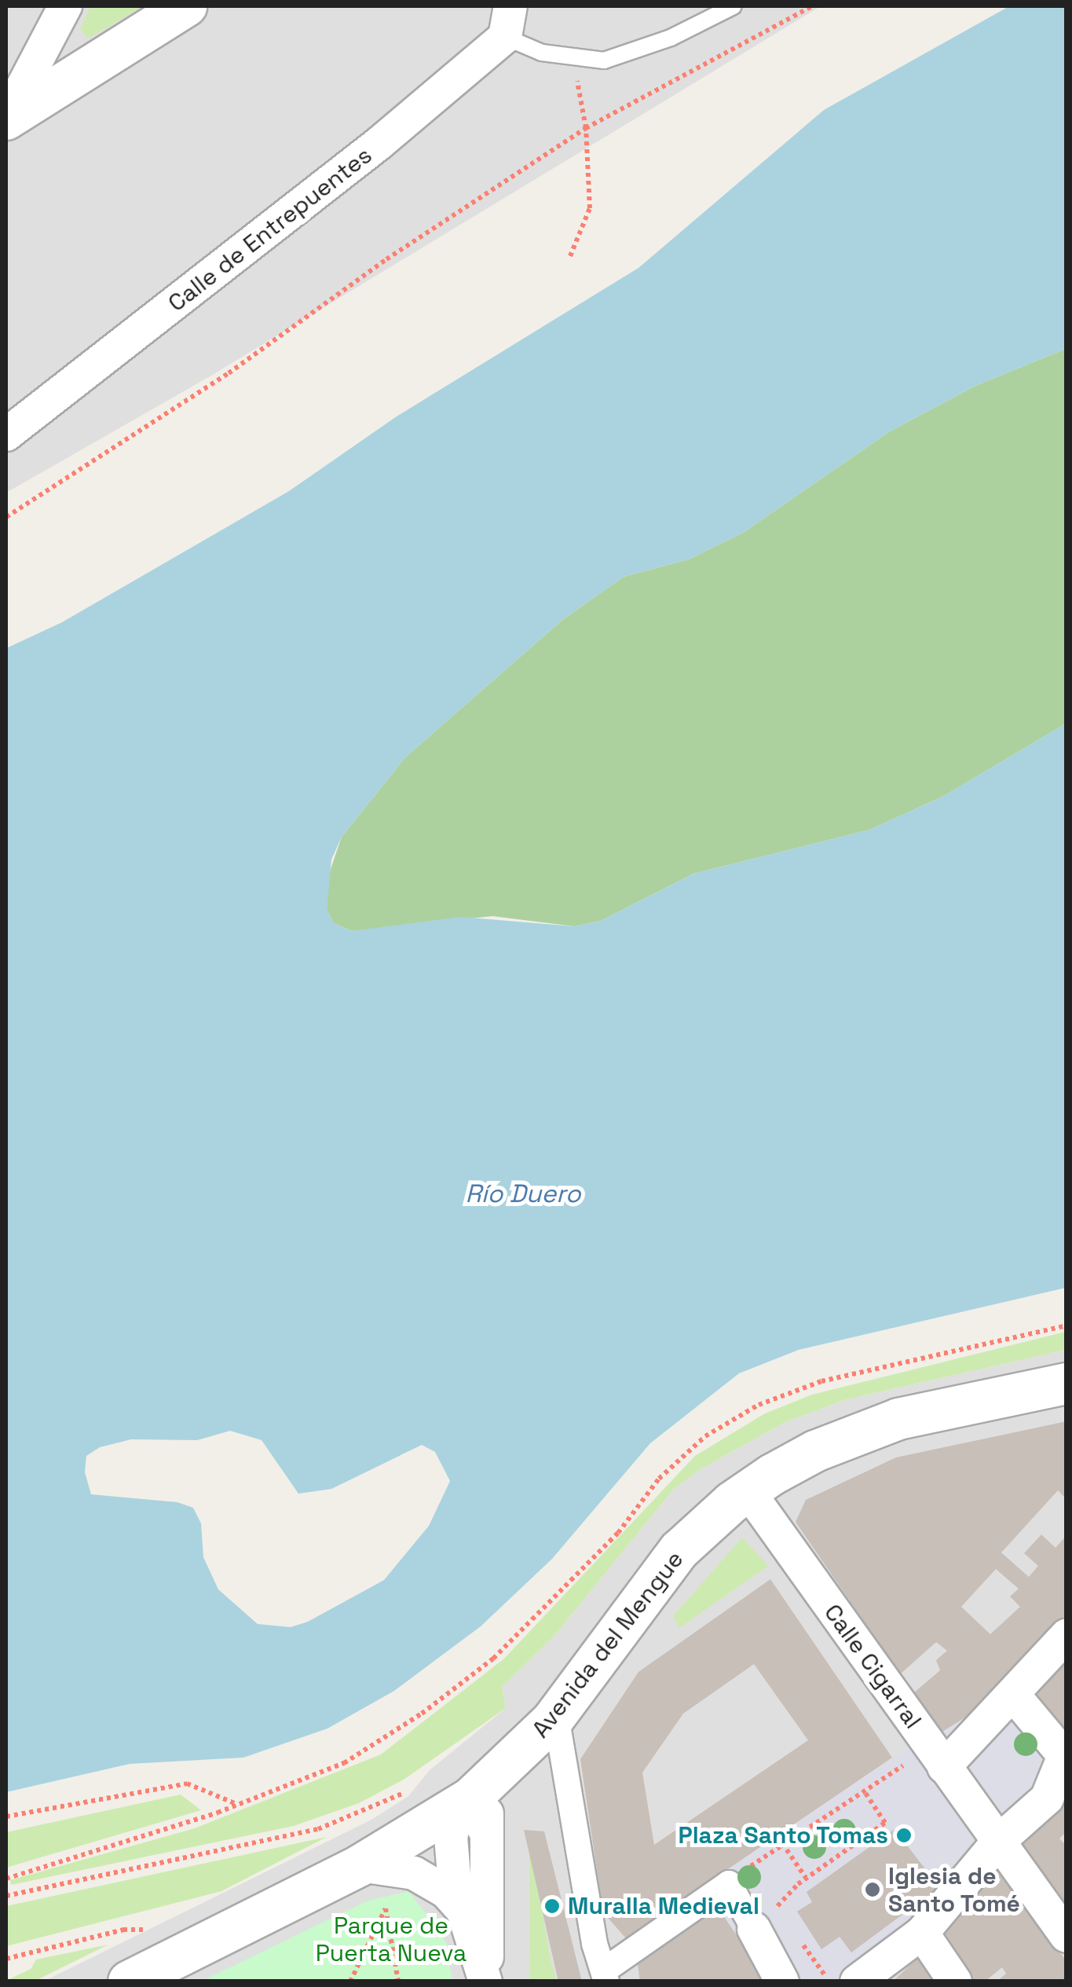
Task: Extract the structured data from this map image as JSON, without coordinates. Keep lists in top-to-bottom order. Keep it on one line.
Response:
{"streets":{"street":["Calle de Entrepuentes","Avenida del Mengue","Calle Cigarral"]},"crossings":[["Avenida del Mengue","Calle Cigarral"]],"water":["Río Duero"],"parks":["Parque de Puerta Nueva"],"places":["Plaza Santo Tomas","Iglesia de Santo Tomé","Muralla Medieval"]}
